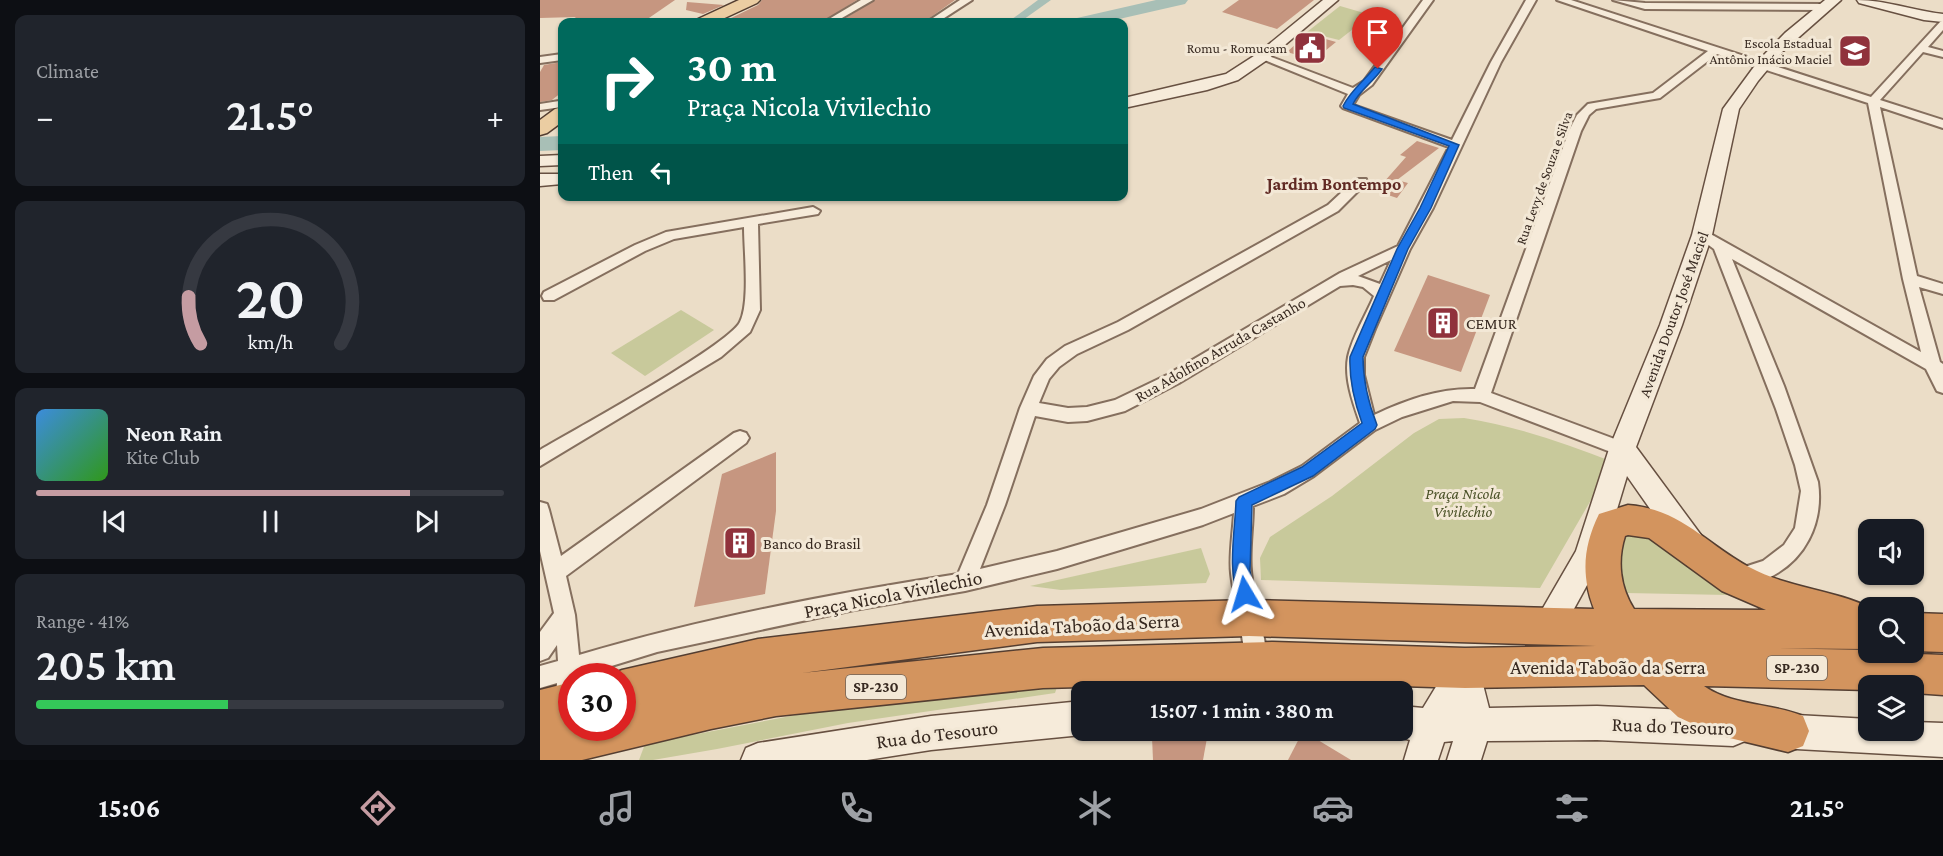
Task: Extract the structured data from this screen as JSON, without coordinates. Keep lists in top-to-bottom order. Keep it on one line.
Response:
{"streets":{"highway":["Avenida Taboão da Serra","SP-230"],"street":["Rua Levy de Souza e Silva","Avenida Doutor José Maciel","Rua Adolfino Arruda Castanho","Praça Nicola Vivilechio","Rua do Tesouro"]},"crossings":[["Rua Levy de Souza e Silva","Praça Nicola Vivilechio"],["Avenida Doutor José Maciel","Praça Nicola Vivilechio"],["Avenida Doutor José Maciel","Avenida Taboão da Serra"]],"districts":["Jardim Bontempo"],"parks":["Praça Nicola Vivilechio"],"places":{"public building":["Romu - Romucam"],"school or university":["Escola Estadual Antônio Inácio Maciel"],"building":["CEMUR","Banco do Brasil"]},"page":{"tile":["Climate",["Range · 41%","205 km"]],"turn":["30 m","Praça Nicola Vivilechio"],"heat":["−","21.5°","+"],"then":"Then","song":["Neon Rain","Kite Club"],"limit":"30","trip":"15:07 · 1 min · 380 m","tabs":["15:06","21.5°"],"gauge":["20","km/h"]}}
